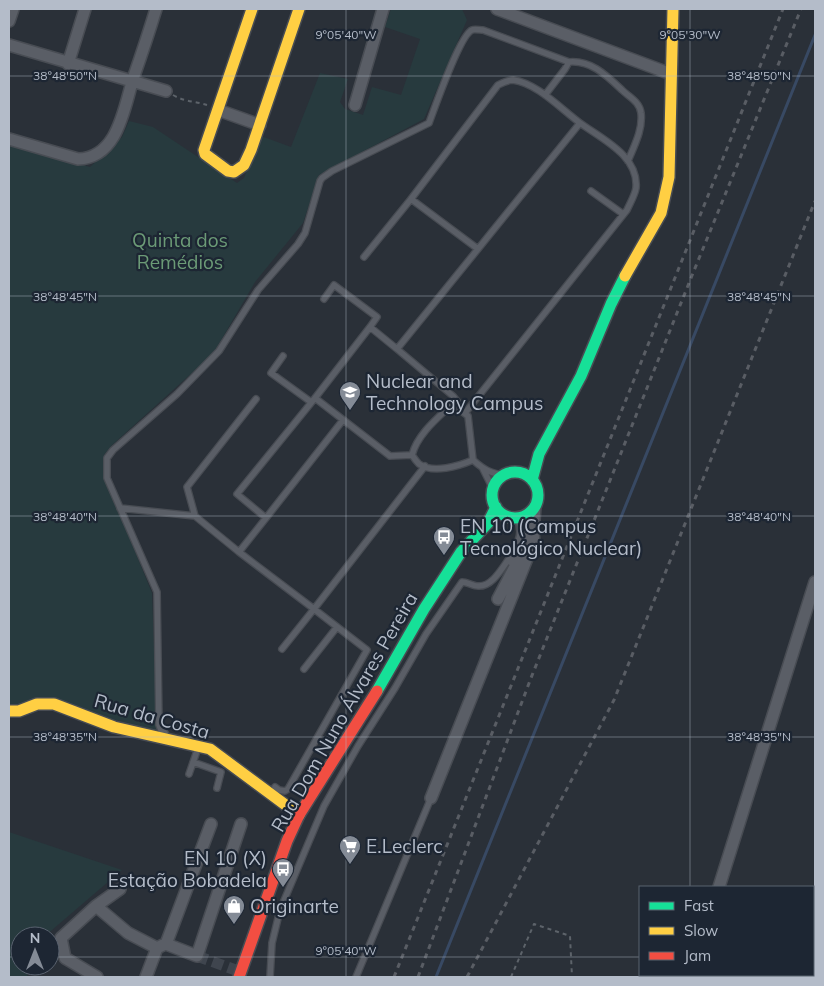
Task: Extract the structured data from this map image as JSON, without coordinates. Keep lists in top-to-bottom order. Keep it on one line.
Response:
{"streets":{"main road":["Rua Dom Nuno Álvares Pereira","Rua da Costa"]},"crossings":[["Rua Dom Nuno Álvares Pereira","Rua da Costa"]],"parks":["Quinta dos Remédios"],"places":{"school or university":["Nuclear and Technology Campus"],"bus stop":["EN 10 (Campus Tecnológico Nuclear)","EN 10 (X) Estação Bobadela"],"supermarket":["E.Leclerc"],"shop":["Originarte"]},"legend":["Fast","Slow","Jam"],"north":"top","coordinates":["9°05'40\"W","9°05'30\"W","38°48'50\"N","38°48'45\"N","38°48'40\"N","38°48'35\"N"]}
